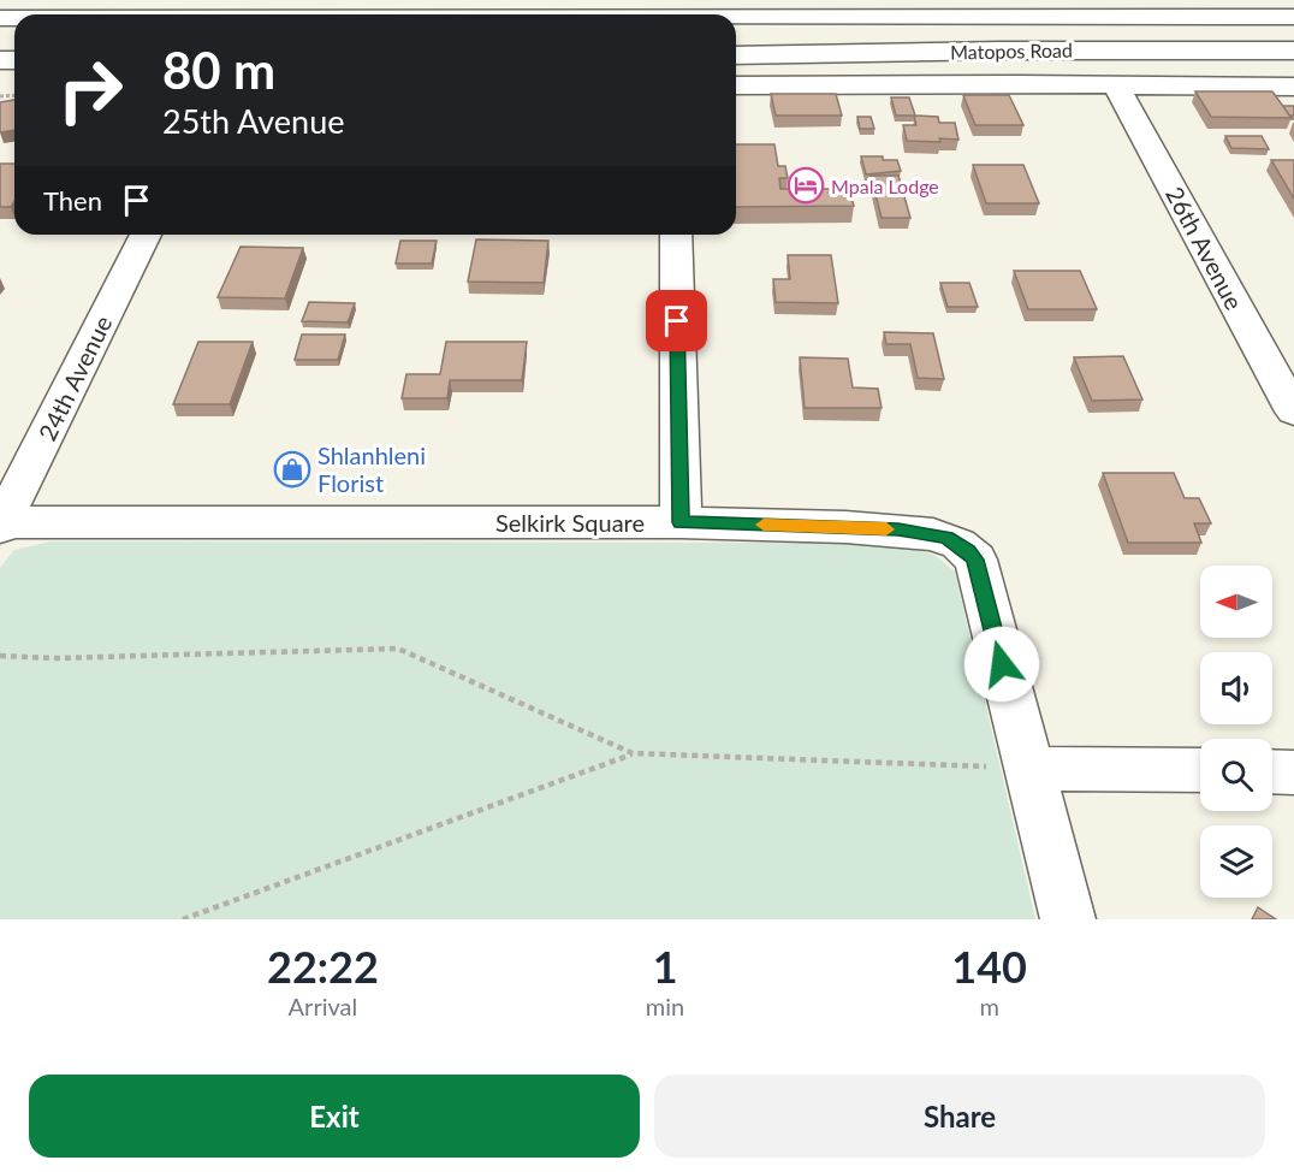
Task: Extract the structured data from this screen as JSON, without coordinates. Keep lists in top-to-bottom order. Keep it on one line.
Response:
{"streets":{"street":["Matopos Road","26th Avenue","24th Avenue","Selkirk Square"]},"crossings":[["24th Avenue","Selkirk Square"]],"places":{"hotel":["Mpala Lodge"],"shop":["Shlanhleni Florist"]},"north":"left","page":{"turn":["80 m","25th Avenue"],"then":"Then","eta":["22:22","Arrival","1","min","140","m"],"buttons":["Exit","Share"]}}
